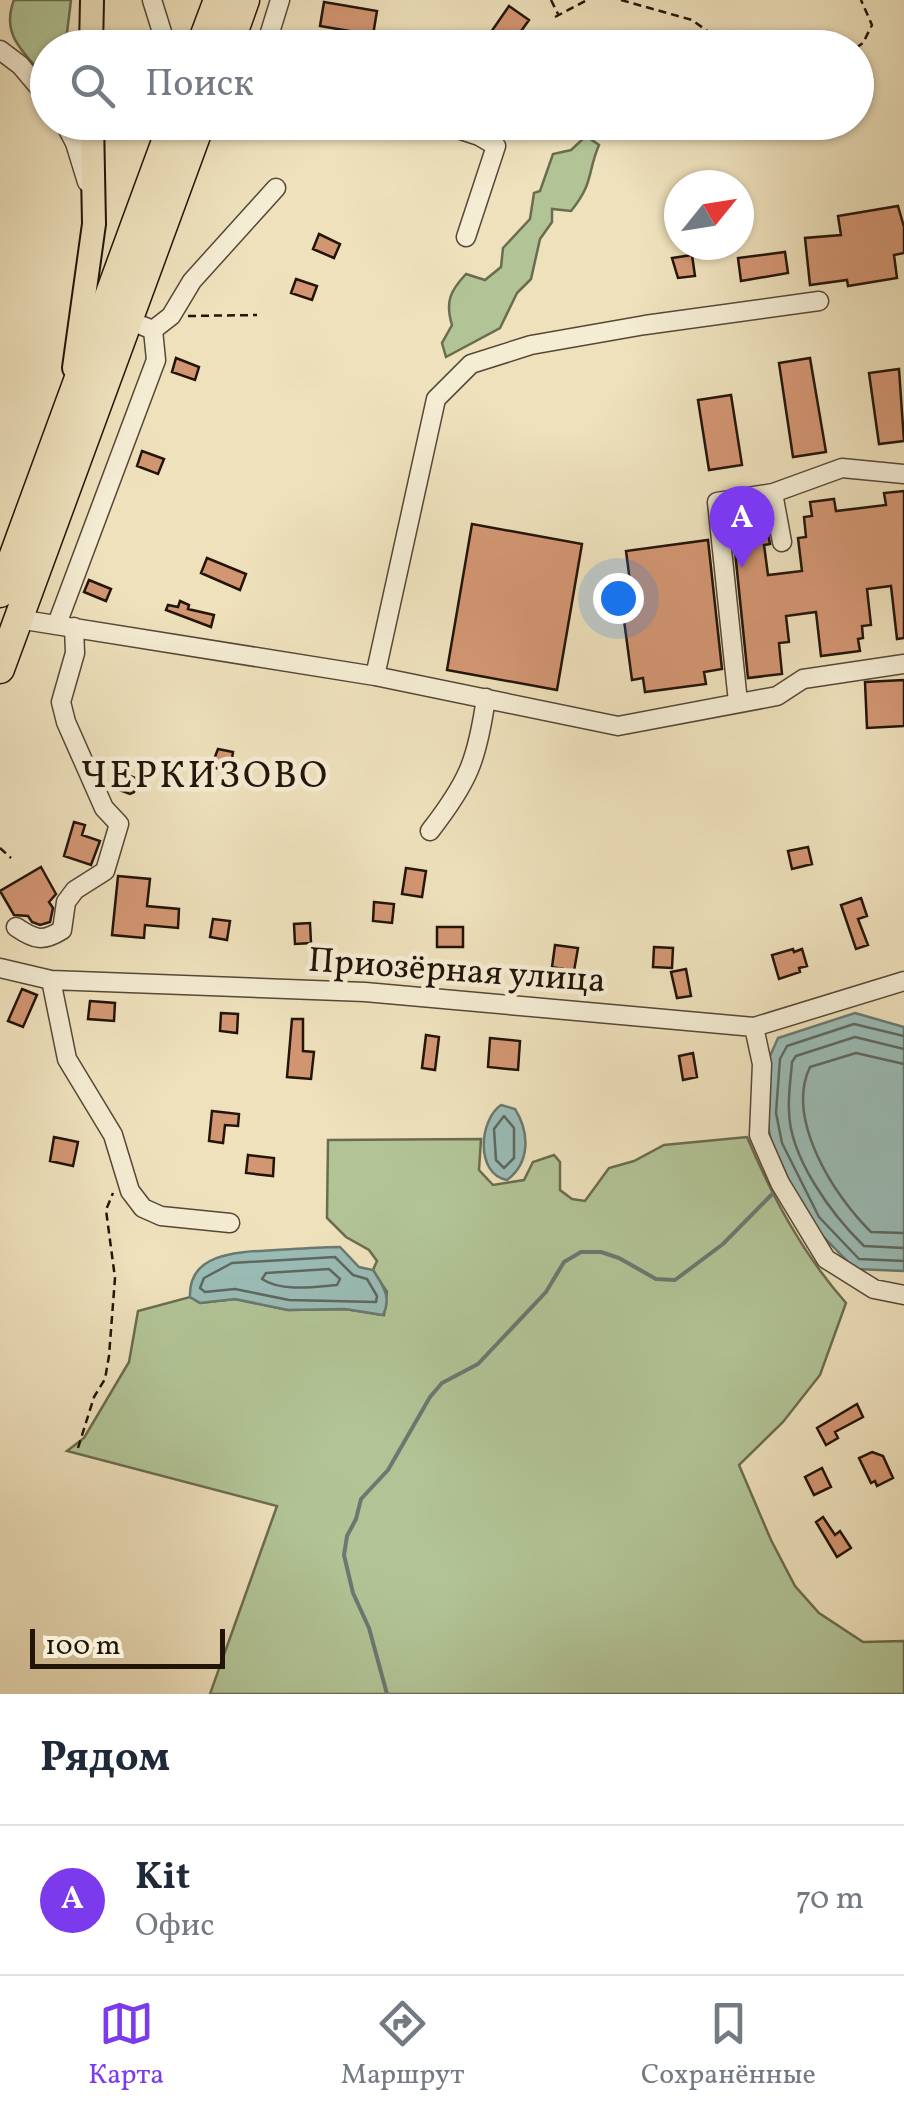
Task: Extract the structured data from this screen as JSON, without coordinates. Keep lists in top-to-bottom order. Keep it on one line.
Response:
{"streets":{"street":["Приозёрная улица"]},"districts":["ЧЕРКИЗОВО"],"scale_bar":"100 m","north":"top right","page":{"search":"Поиск","pins":"A","scale":"100 m","heading":"Рядом","list":[{"mark":"A","name":"Kit","note":"Офис","value":"70 m"}],"nav":["Карта","Маршрут","Сохранённые"]}}
